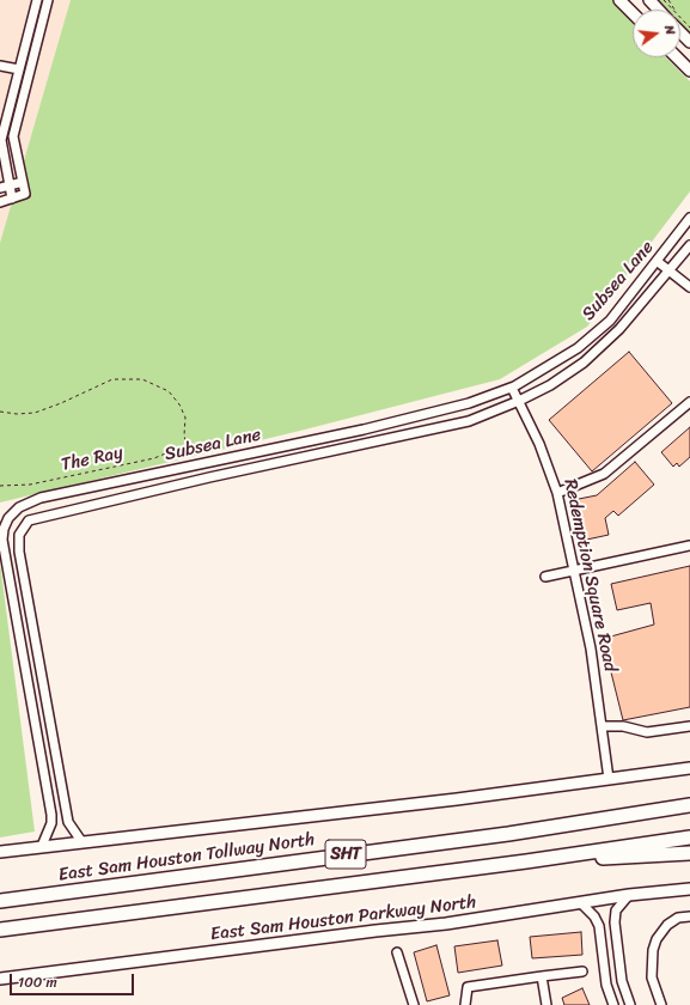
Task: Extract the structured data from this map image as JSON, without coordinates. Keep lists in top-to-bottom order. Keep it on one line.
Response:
{"streets":{"highway":["SHT","East Sam Houston Tollway North"],"main road":["East Sam Houston Parkway North"],"street":["Subsea Lane","Redemption Square Road"],"path":["The Ray"]},"crossings":[["Subsea Lane","Redemption Square Road"]],"scale_bar":"100 m","north":"right"}
